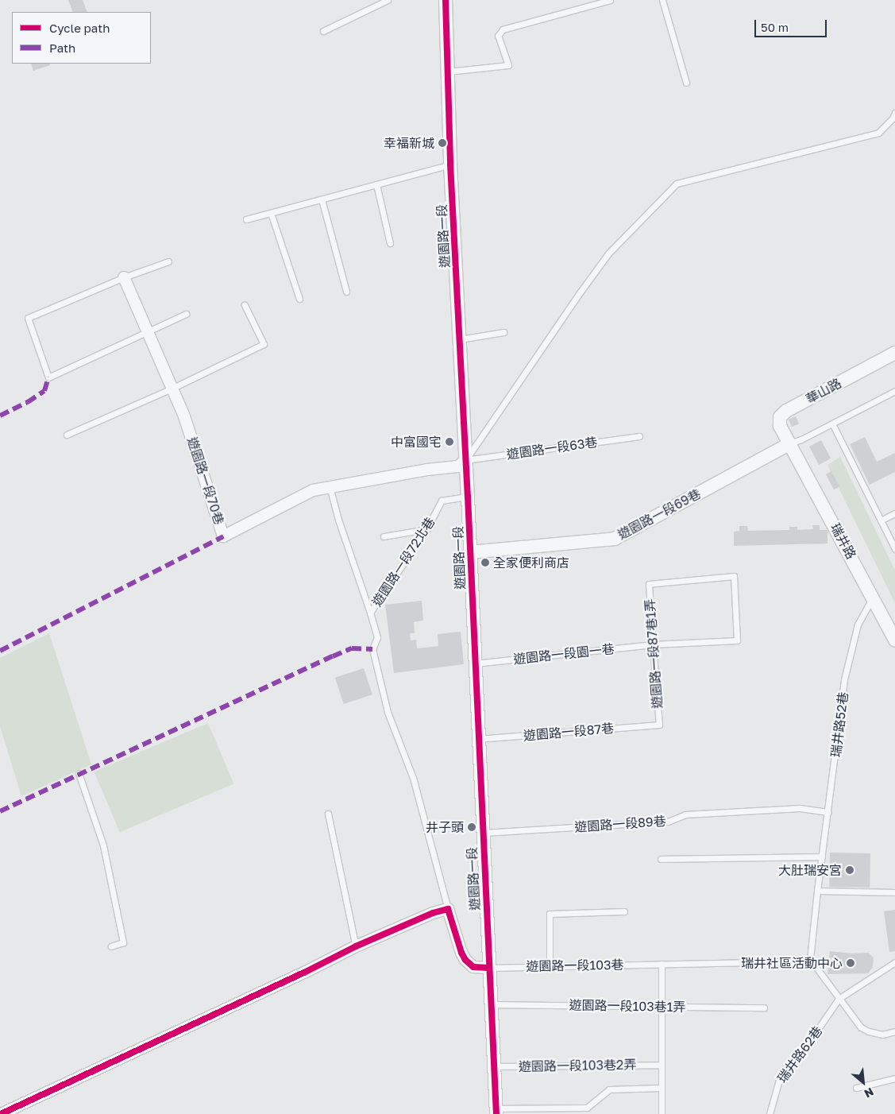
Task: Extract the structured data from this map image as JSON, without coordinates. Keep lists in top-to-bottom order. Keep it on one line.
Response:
{"streets":{"street":["遊園路一段","華山路","遊園路一段70巷","遊園路一段69巷","瑞井路"],"lane":["遊園路一段63巷","遊園路一段72北巷","遊園路一段園一巷","遊園路一段87巷1弄","瑞井路52巷","遊園路一段87巷","遊園路一段89巷","遊園路一段103巷","遊園路一段103巷1弄","瑞井路62巷","遊園路一段103巷2弄"]},"crossings":[["遊園路一段","遊園路一段63巷"],["遊園路一段","遊園路一段70巷"],["遊園路一段","遊園路一段69巷"],["遊園路一段","遊園路一段72北巷"],["遊園路一段","遊園路一段園一巷"],["遊園路一段","遊園路一段87巷"],["遊園路一段","遊園路一段89巷"],["遊園路一段","遊園路一段103巷"],["遊園路一段","遊園路一段103巷1弄"],["遊園路一段","遊園路一段103巷2弄"],["華山路","遊園路一段69巷"],["華山路","瑞井路"],["遊園路一段63巷","遊園路一段70巷"],["遊園路一段69巷","瑞井路"],["瑞井路","瑞井路52巷"],["遊園路一段園一巷","遊園路一段87巷1弄"],["遊園路一段87巷1弄","遊園路一段87巷"],["瑞井路52巷","遊園路一段89巷"],["瑞井路52巷","遊園路一段103巷"]],"places":["幸福新城","中富國宅","全家便利商店","井子頭","大肚瑞安宮","瑞井社區活動中心"],"legend":["Cycle path","Path"],"scale_bar":"50 m","north":"bottom right"}
